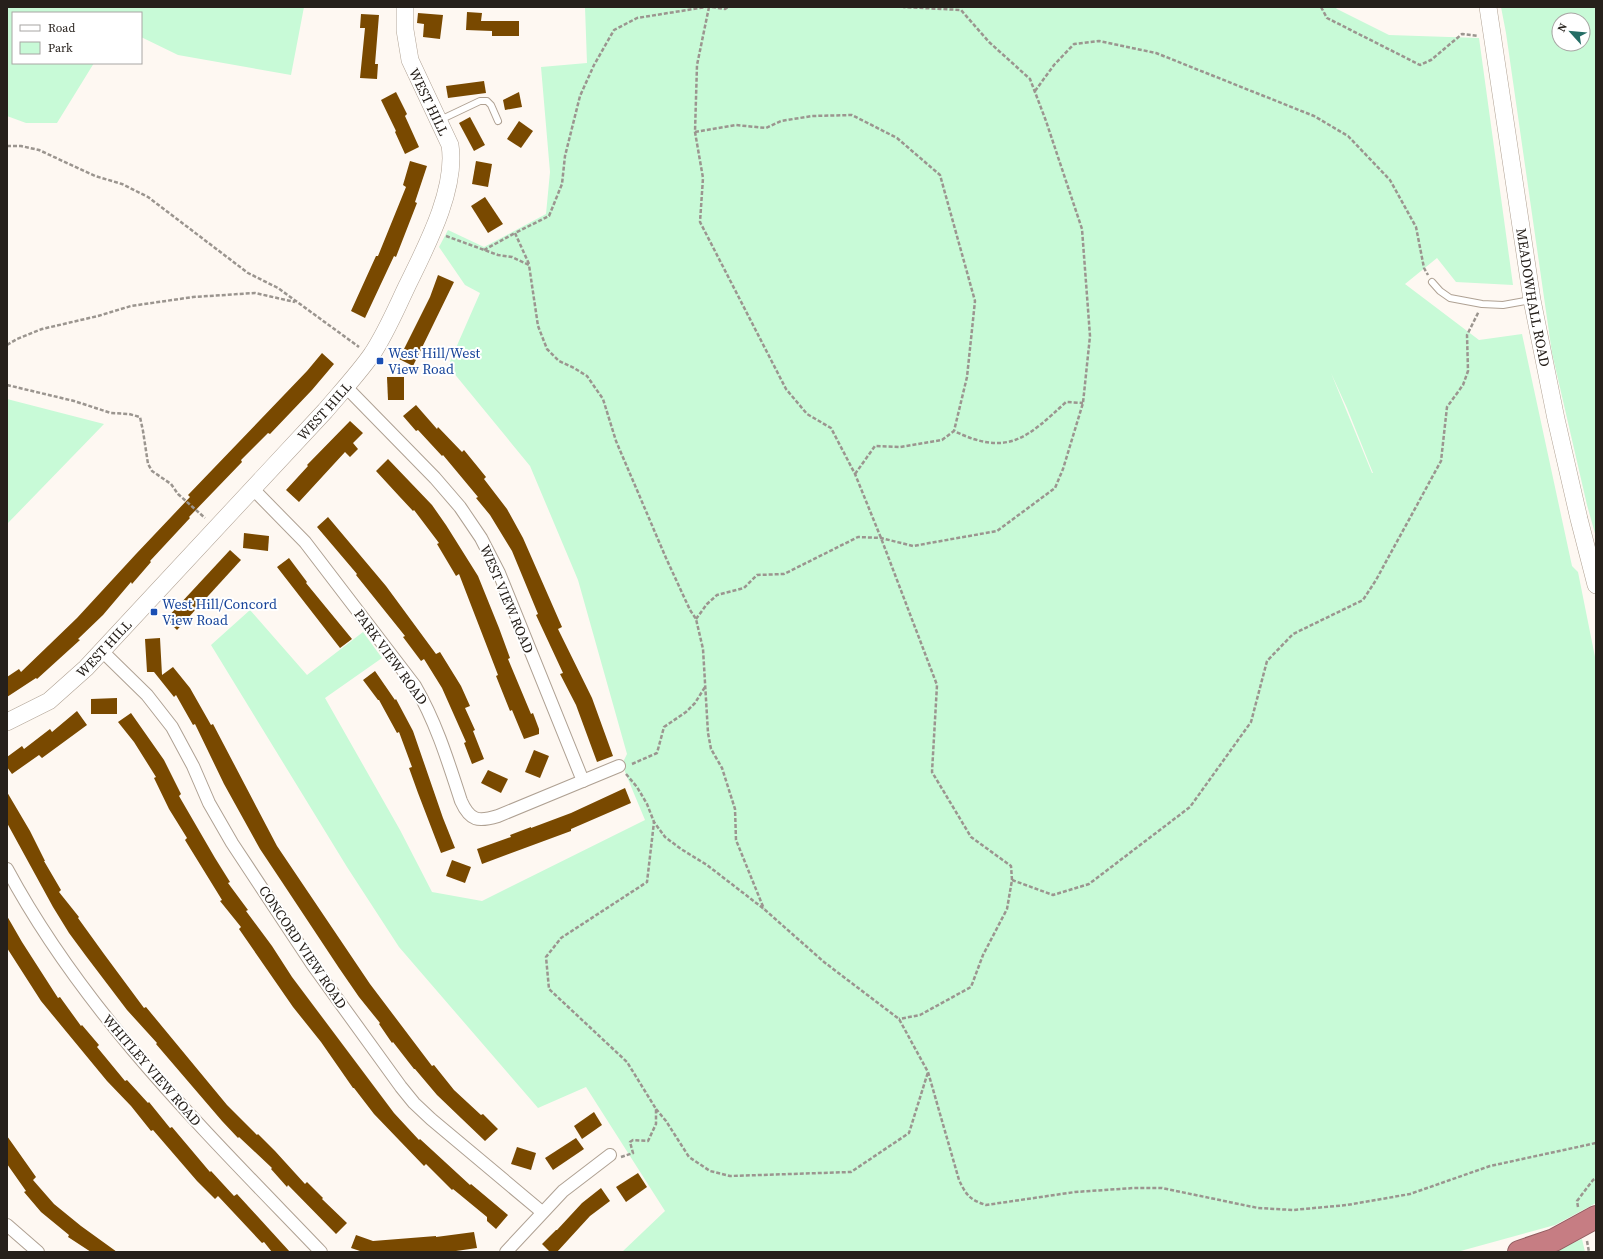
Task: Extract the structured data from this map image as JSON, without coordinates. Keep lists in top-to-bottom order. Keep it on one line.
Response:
{"streets":{"street":["WEST HILL","MEADOWHALL ROAD","WEST VIEW ROAD","PARK VIEW ROAD","CONCORD VIEW ROAD","WHITLEY VIEW ROAD"]},"crossings":[["WEST HILL","WEST VIEW ROAD"],["WEST HILL","PARK VIEW ROAD"],["WEST HILL","CONCORD VIEW ROAD"],["WEST VIEW ROAD","PARK VIEW ROAD"]],"places":{"transit":["West Hill/West View Road","West Hill/Concord View Road"]},"legend":["Road","Park"],"north":"top left"}
